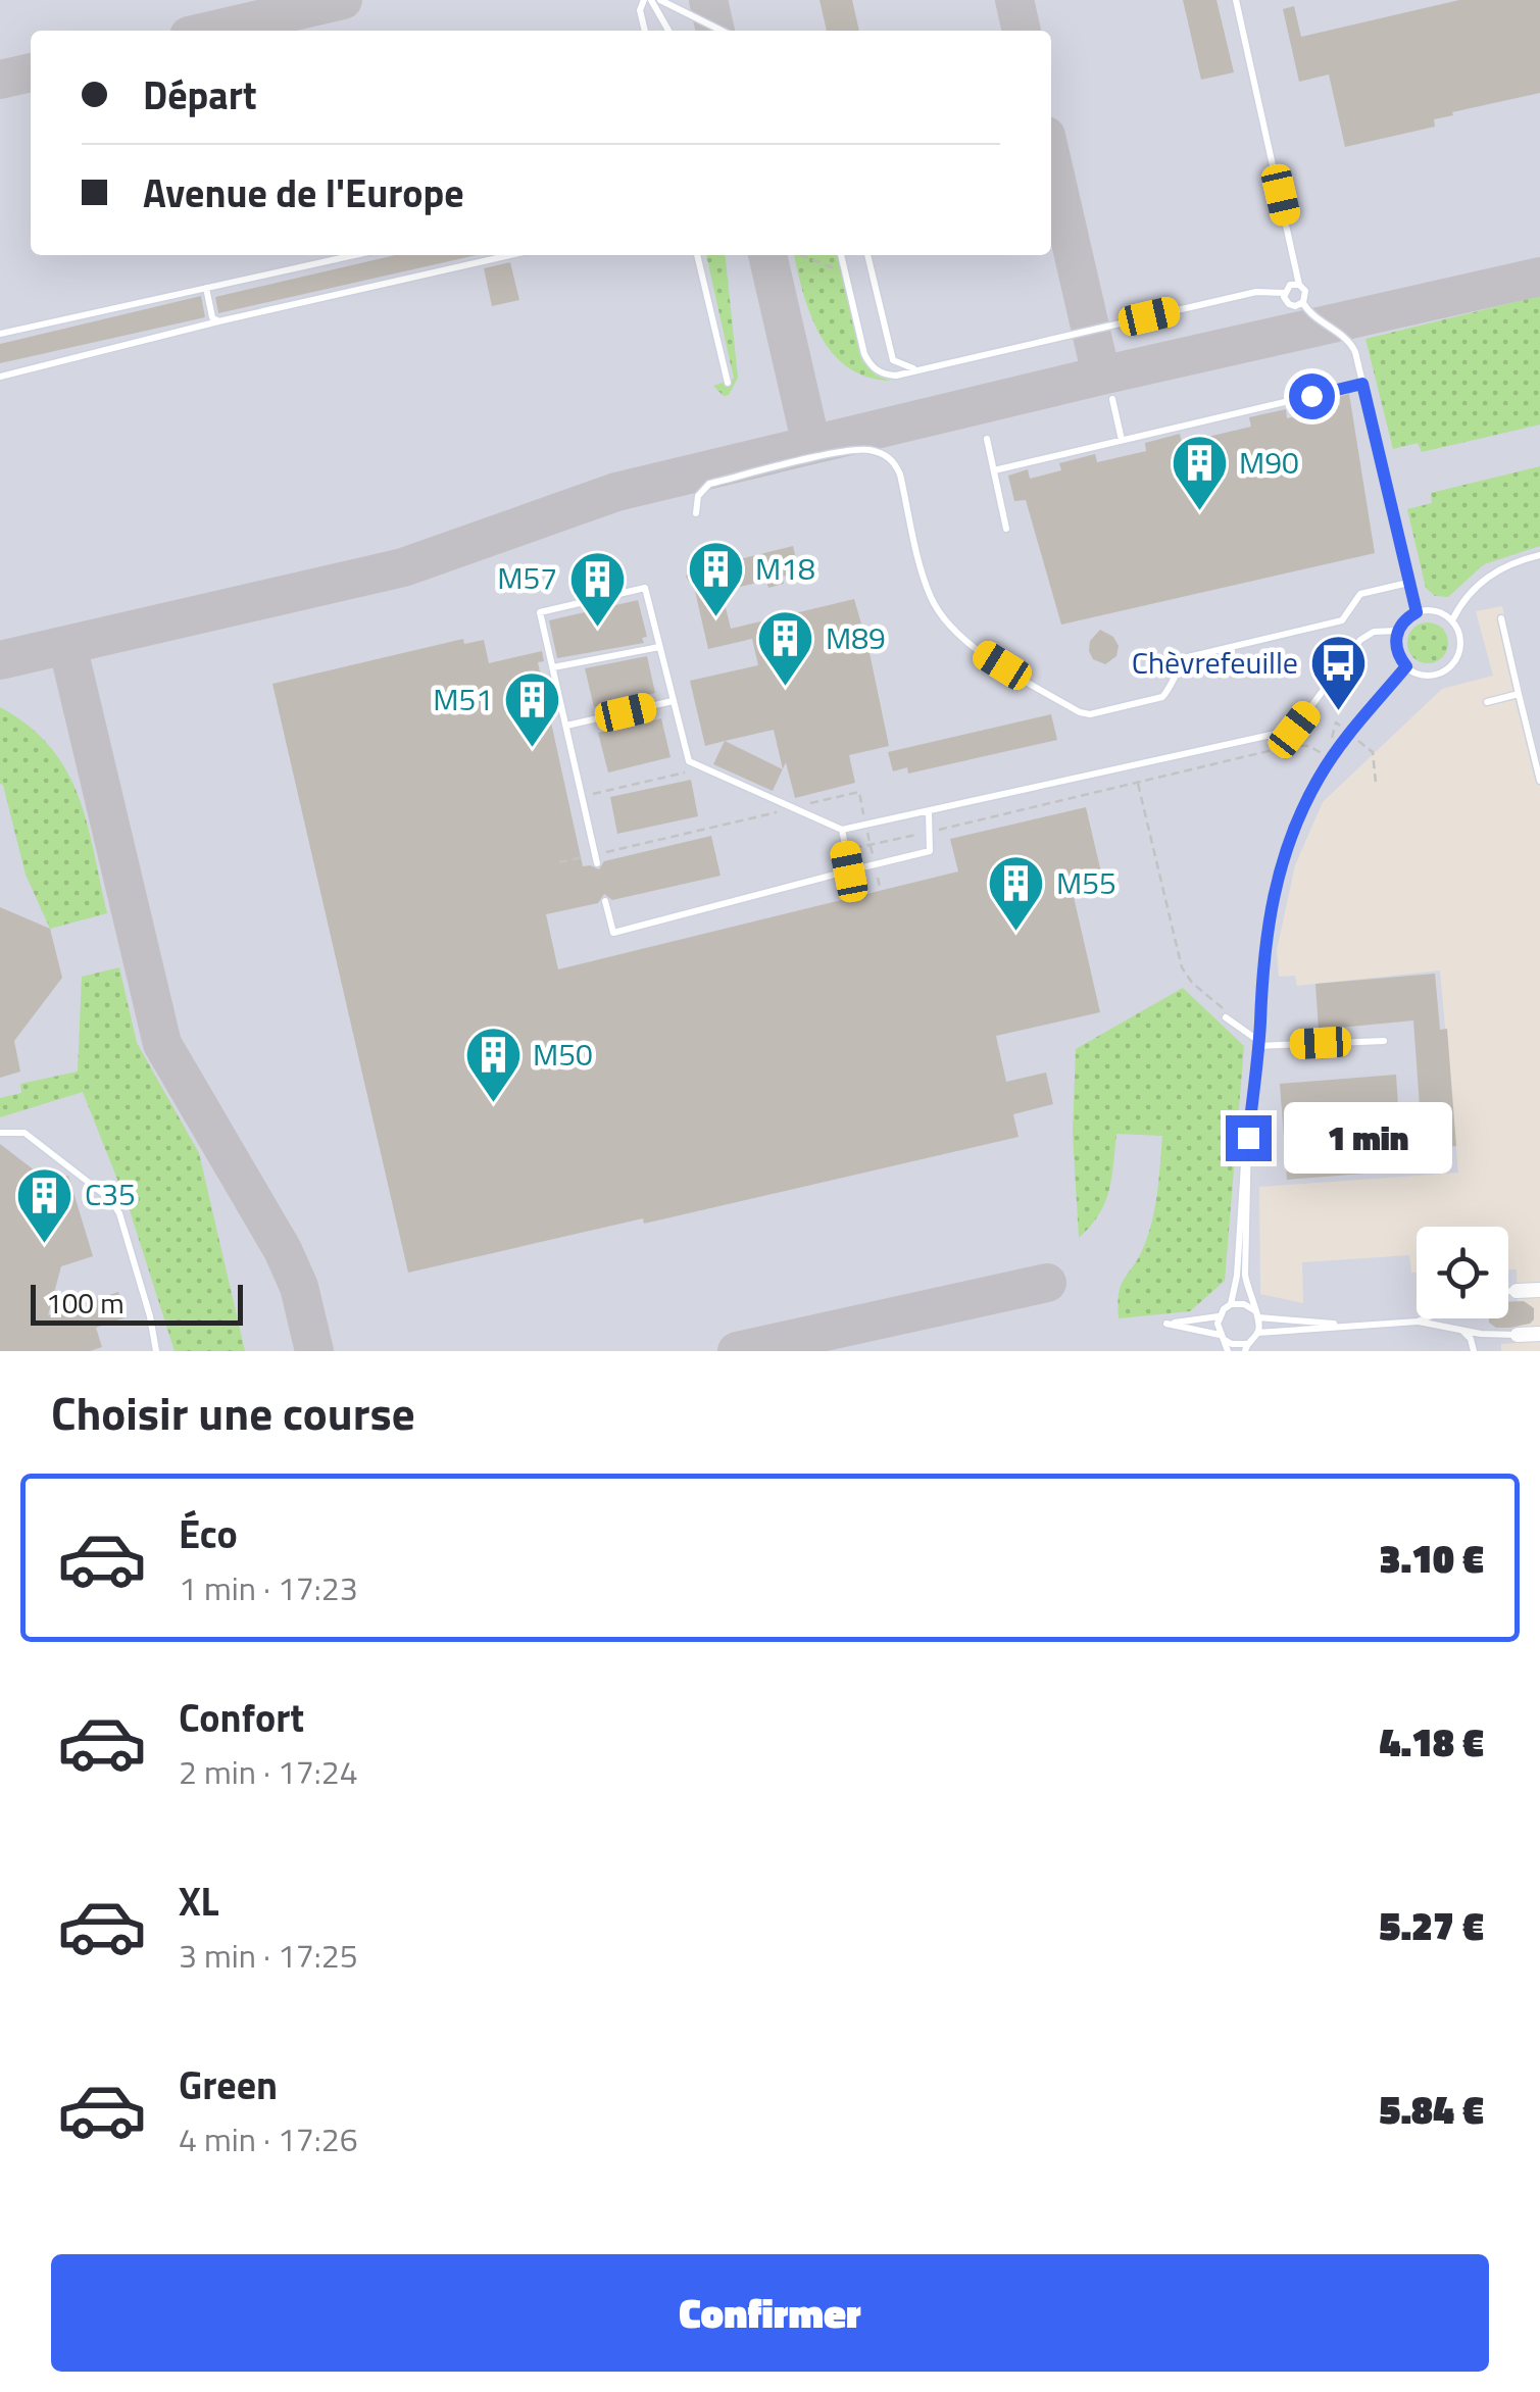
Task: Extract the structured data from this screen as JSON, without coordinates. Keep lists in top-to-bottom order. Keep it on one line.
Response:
{"places":{"building":["M90","M18","M57","M89","M51","M55","M50","C35"],"bus stop":["Chèvrefeuille"]},"scale_bar":"100 m","page":{"banner":["Départ","Avenue de l'Europe"],"bubble":"1 min","scale":"100 m","heading":"Choisir une course","list":[{"name":"Éco","note":"1 min · 17:23","value":"3.10 €"},{"name":"Confort","note":"2 min · 17:24","value":"4.18 €"},{"name":"XL","note":"3 min · 17:25","value":"5.27 €"},{"name":"Green","note":"4 min · 17:26","value":"5.84 €"}],"buttons":"Confirmer"}}
